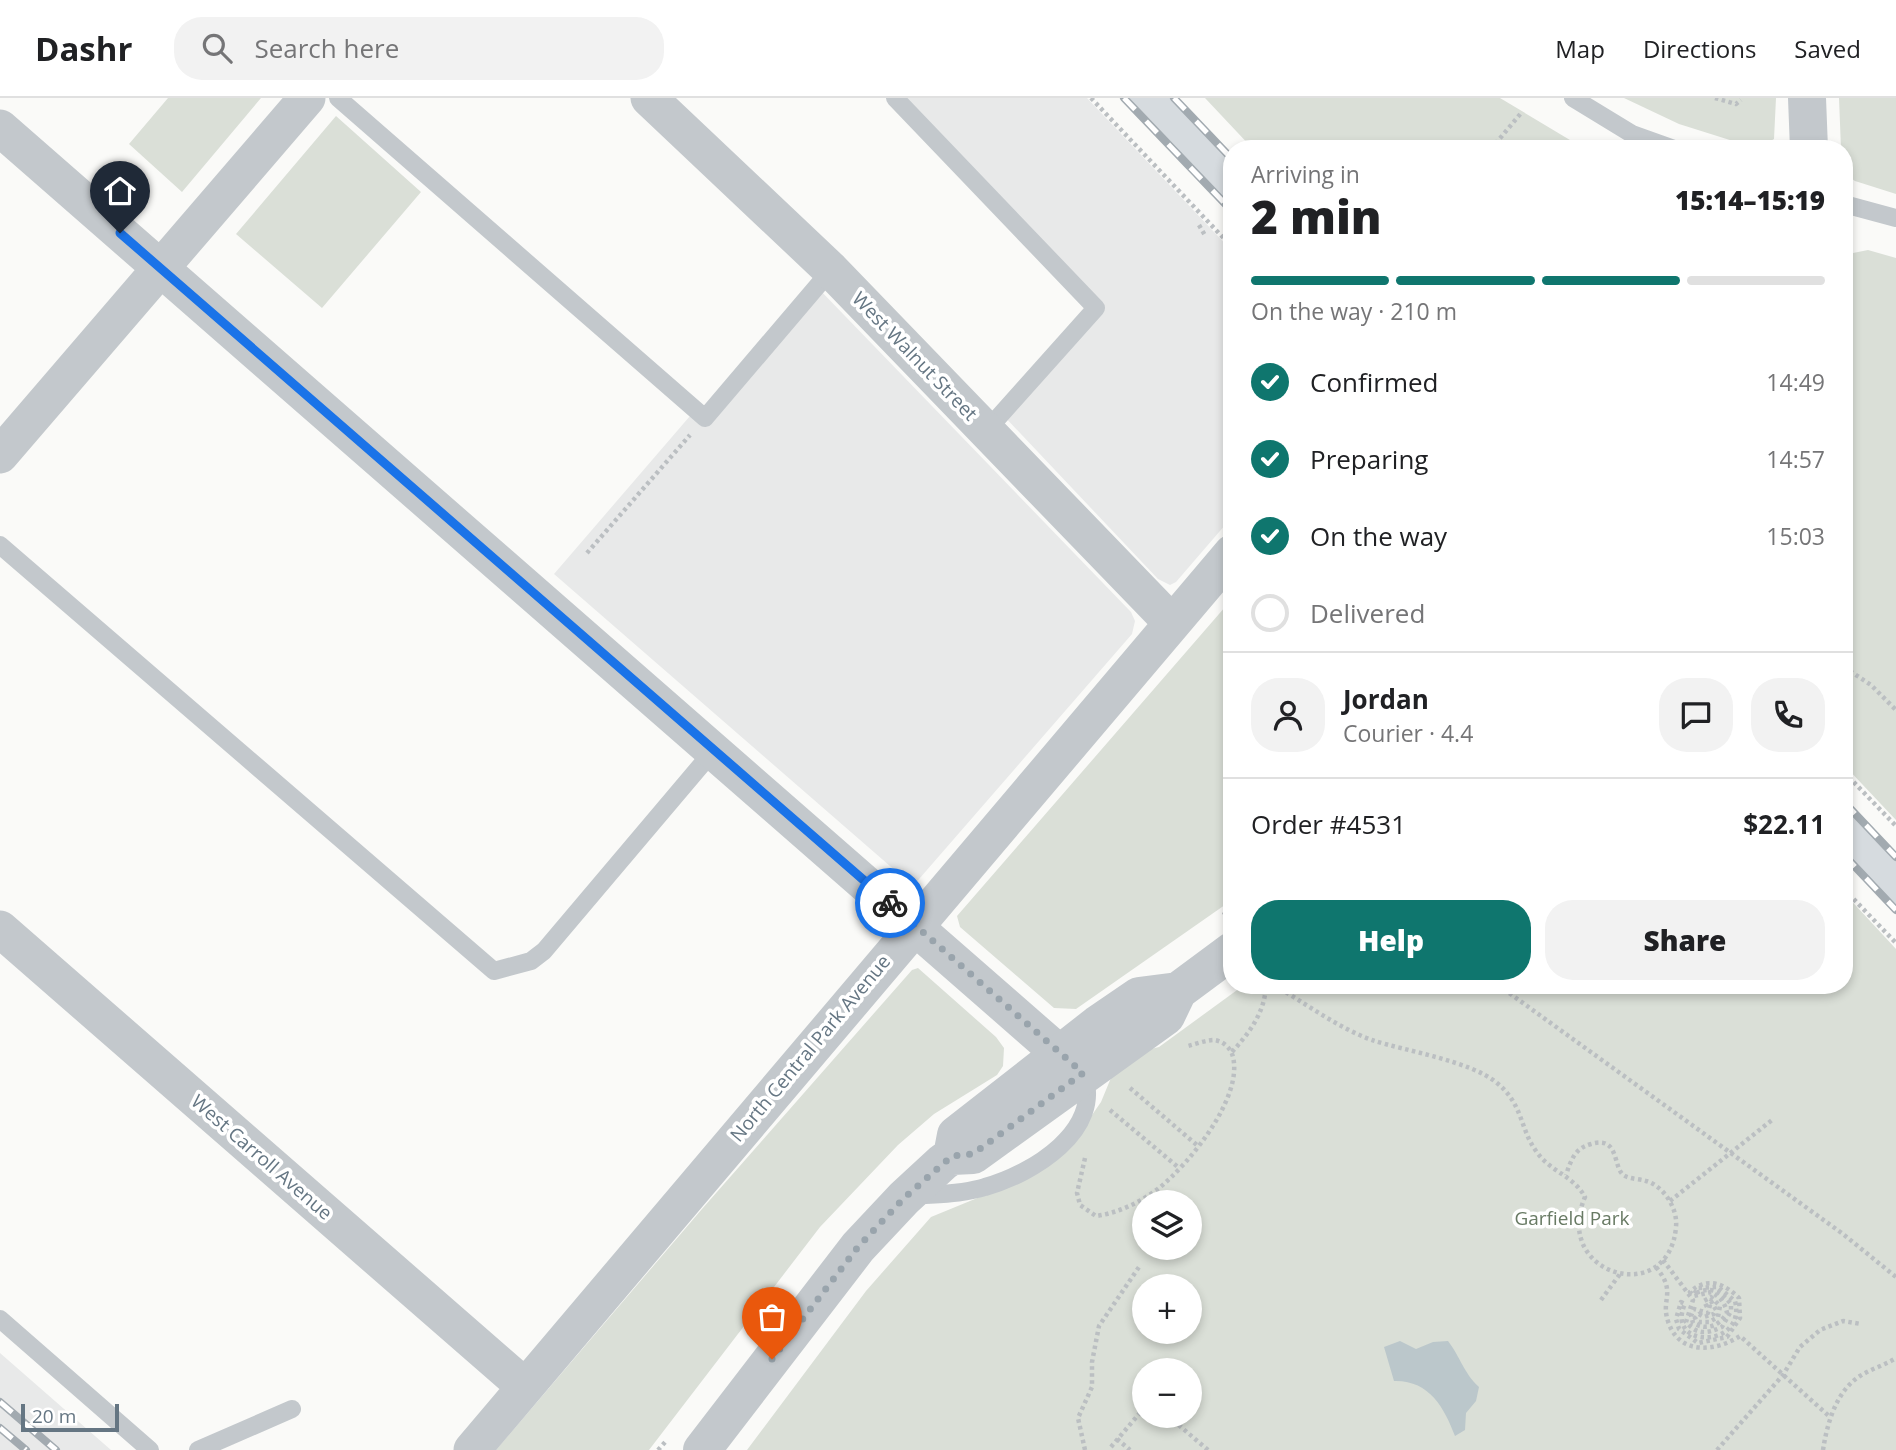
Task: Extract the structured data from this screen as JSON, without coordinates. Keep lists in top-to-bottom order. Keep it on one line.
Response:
{"streets":{"street":["West Walnut Street","North Central Park Avenue","West Carroll Avenue"]},"crossings":[["West Walnut Street","North Central Park Avenue"],["North Central Park Avenue","West Carroll Avenue"]],"parks":["Garfield Park"],"scale_bar":"20 m","page":{"header":"Dashr","search":"Search here","nav":["Map","Directions","Saved"],"heading":["2 min","Arriving in","15:14–15:19"],"panel":["Jordan","Courier · 4.4","Order #4531","$22.11"],"bar":"On the way · 210 m","list":[["Confirmed","14:49"],["Preparing","14:57"],["On the way","15:03"],"Delivered"],"buttons":["Help","Share"],"map_buttons":["+","−"],"scale":"20 m"}}
